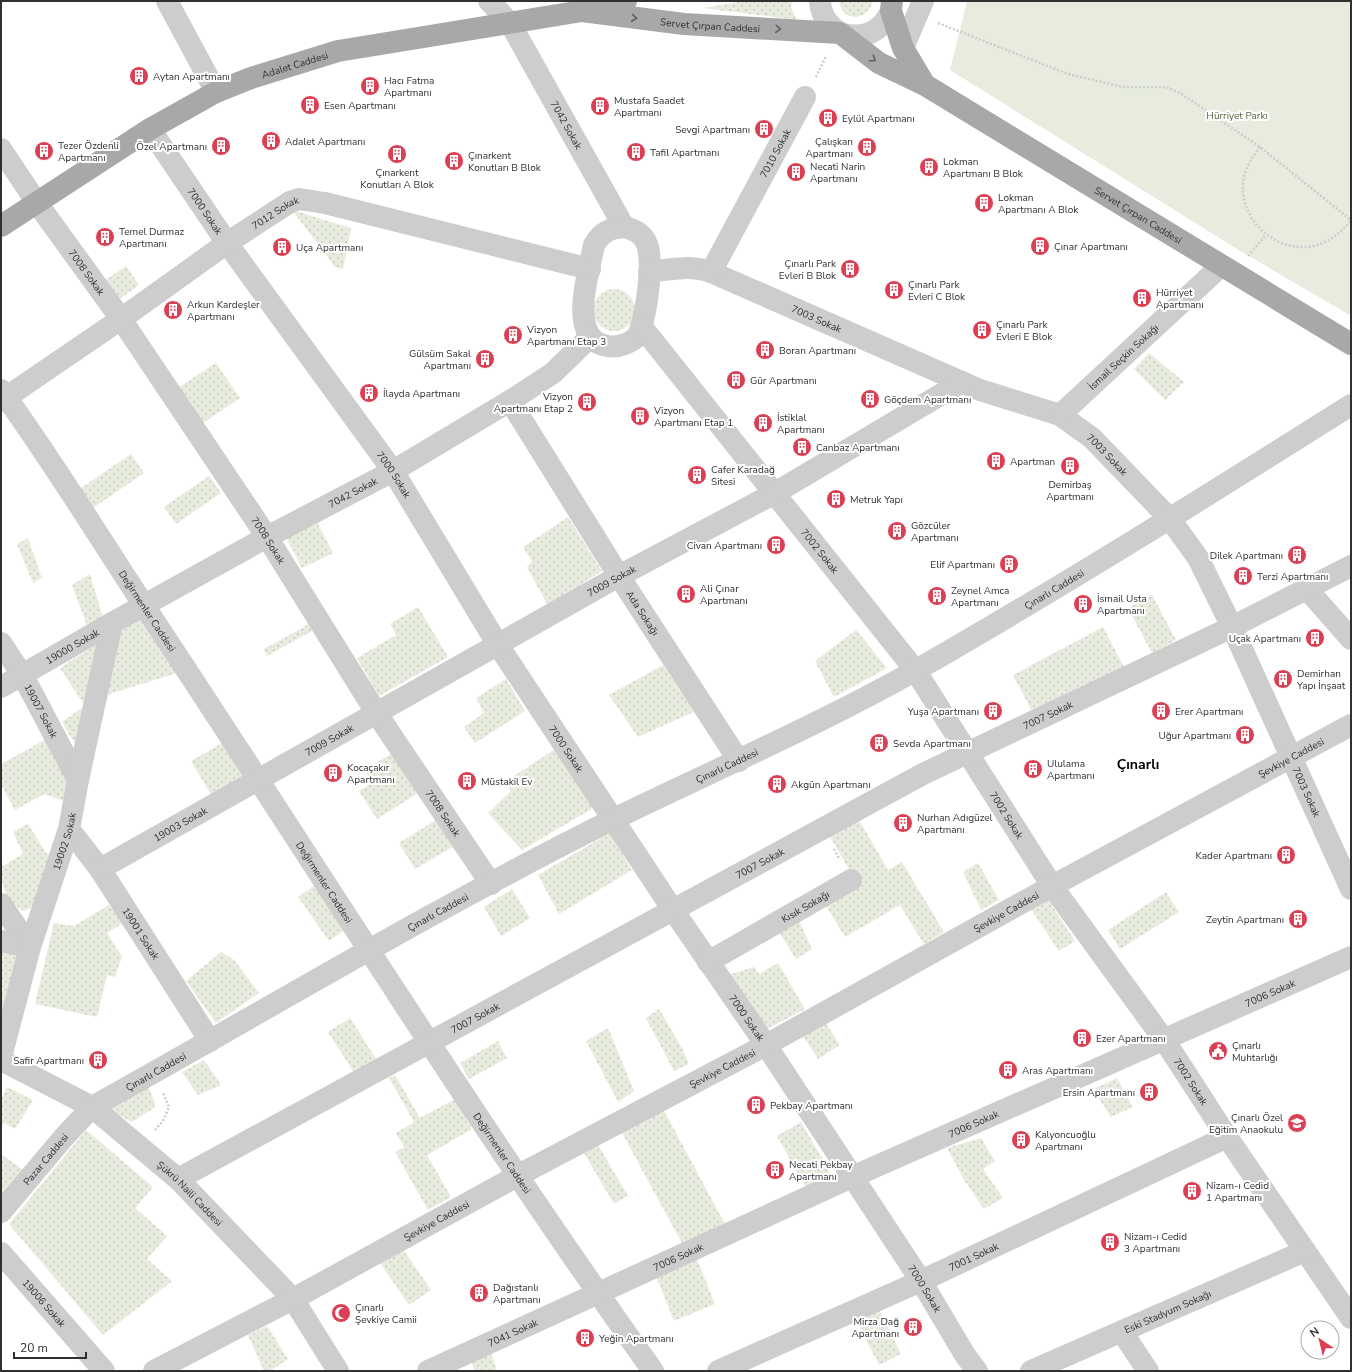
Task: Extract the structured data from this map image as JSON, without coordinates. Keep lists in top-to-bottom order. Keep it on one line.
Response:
{"streets":{"main road":["Servet Çırpan Caddesi","Adalet Caddesi"],"street":["7042 Sokak","7010 Sokak","7000 Sokak","7012 Sokak","7008 Sokak","7003 Sokak","İsmail Seçkin Sokağı","7002 Sokak","7009 Sokak","Çınarlı Caddesi","Değirmenler Caddesi","Ada Sokağı","19000 Sokak","19007 Sokak","7007 Sokak","Şevkiye Caddesi","19003 Sokak","19002 Sokak","Kısık Sokağı","19001 Sokak","7006 Sokak","Pazar Caddesi","Şükrü Naili Caddesi","7001 Sokak","19006 Sokak","Eski Stadyum Sokağı","7041 Sokak"]},"crossings":[["Servet Çırpan Caddesi","Adalet Caddesi"],["Servet Çırpan Caddesi","İsmail Seçkin Sokağı"],["Adalet Caddesi","7042 Sokak"],["Adalet Caddesi","7000 Sokak"],["Adalet Caddesi","7008 Sokak"],["7042 Sokak","7000 Sokak"],["7042 Sokak","7008 Sokak"],["7042 Sokak","Değirmenler Caddesi"],["7042 Sokak","Ada Sokağı"],["7042 Sokak","19000 Sokak"],["7010 Sokak","7003 Sokak"],["7000 Sokak","7012 Sokak"],["7000 Sokak","7009 Sokak"],["7000 Sokak","Çınarlı Caddesi"],["7000 Sokak","7007 Sokak"],["7000 Sokak","Şevkiye Caddesi"],["7000 Sokak","Kısık Sokağı"],["7000 Sokak","7006 Sokak"],["7000 Sokak","7001 Sokak"],["7012 Sokak","7008 Sokak"],["7012 Sokak","Değirmenler Caddesi"],["7008 Sokak","7009 Sokak"],["7008 Sokak","Çınarlı Caddesi"],["7003 Sokak","İsmail Seçkin Sokağı"],["7003 Sokak","7009 Sokak"],["7003 Sokak","Çınarlı Caddesi"],["7003 Sokak","7007 Sokak"],["7003 Sokak","Şevkiye Caddesi"],["7002 Sokak","7009 Sokak"],["7002 Sokak","Çınarlı Caddesi"],["7002 Sokak","7007 Sokak"],["7002 Sokak","Şevkiye Caddesi"],["7002 Sokak","7006 Sokak"],["7002 Sokak","7001 Sokak"],["7002 Sokak","Eski Stadyum Sokağı"],["7009 Sokak","Değirmenler Caddesi"],["7009 Sokak","Ada Sokağı"],["7009 Sokak","19003 Sokak"],["Çınarlı Caddesi","Değirmenler Caddesi"],["Çınarlı Caddesi","Ada Sokağı"],["Çınarlı Caddesi","19001 Sokak"],["Çınarlı Caddesi","Pazar Caddesi"],["Çınarlı Caddesi","Şükrü Naili Caddesi"],["Değirmenler Caddesi","19000 Sokak"],["Değirmenler Caddesi","7007 Sokak"],["Değirmenler Caddesi","Şevkiye Caddesi"],["Değirmenler Caddesi","19003 Sokak"],["Değirmenler Caddesi","7006 Sokak"],["Değirmenler Caddesi","7041 Sokak"],["19000 Sokak","19007 Sokak"],["19000 Sokak","19002 Sokak"],["19007 Sokak","19002 Sokak"],["7007 Sokak","Şükrü Naili Caddesi"],["Şevkiye Caddesi","Şükrü Naili Caddesi"],["19003 Sokak","19001 Sokak"],["19002 Sokak","19001 Sokak"],["7006 Sokak","7041 Sokak"],["Pazar Caddesi","Şükrü Naili Caddesi"]],"one_way":["Servet Çırpan Caddesi"],"districts":["Çınarlı"],"parks":["Hürriyet Parkı"],"places":{"building":["Aytan Apartmanı","Hacı Fatma Apartmanı","Esen Apartmanı","Mustafa Saadet Apartmanı","Eylül Apartmanı","Sevgi Apartmanı","Adalet Apartmanı","Özel Apartmanı","Çalışkan Apartmanı","Tezer Özdenli Apartmanı","Tafil Apartmanı","Çınarkent Konutları A Blok","Çınarkent Konutları B Blok","Lokman Apartmanı B Blok","Necati Narin Apartmanı","Lokman Apartmanı A Blok","Temel Durmaz Apartmanı","Çınar Apartmanı","Uça Apartmanı","Çınarlı Park Evleri B Blok","Çınarlı Park Evleri C Blok","Hürriyet Apartmanı","Arkun Kardeşler Apartmanı","Çınarlı Park Evleri E Blok","Vizyon Apartmanı Etap 3","Boran Apartmanı","Gülsüm Sakal Apartmanı","Gür Apartmanı","İlayda Apartmanı","Göçdem Apartmanı","Vizyon Apartmanı Etap 2","Vizyon Apartmanı Etap 1","İstiklal Apartmanı","Canbaz Apartmanı","Apartman","Demirbaş Apartmanı","Cafer Karadağ Sitesi","Metruk Yapı","Gözcüler Apartmanı","Civan Apartmanı","Dilek Apartmanı","Elif Apartmanı","Terzi Apartmanı","Ali Çınar Apartmanı","Zeynel Amca Apartmanı","İsmail Usta Apartmanı","Uçak Apartmanı","Demirhan Yapı İnşaat","Yuşa Apartmanı","Erer Apartmanı","Uğur Apartmanı","Sevda Apartmanı","Ululama Apartmanı","Kocaçakır Apartmanı","Müstakil Ev","Akgün Apartmanı","Nurhan Adıgüzel Apartmanı","Kader Apartmanı","Zeytin Apartmanı","Ezer Apartmanı","Safir Apartmanı","Aras Apartmanı","Ersin Apartmanı","Pekbay Apartmanı","Kalyoncuoğlu Apartmanı","Necati Pekbay Apartmanı","Nizam-ı Cedid 1 Apartmanı","Nizam-ı Cedid 3 Apartmanı","Dağıstanlı Apartmanı","Mirza Dağ Apartmanı","Yeğin Apartmanı"],"public building":["Çınarlı Muhtarlığı"],"school or university":["Çınarlı Özel Eğitim Anaokulu"],"mosque":["Çınarlı Şevkiye Camii"]},"scale_bar":"20 m","north":"top left"}
